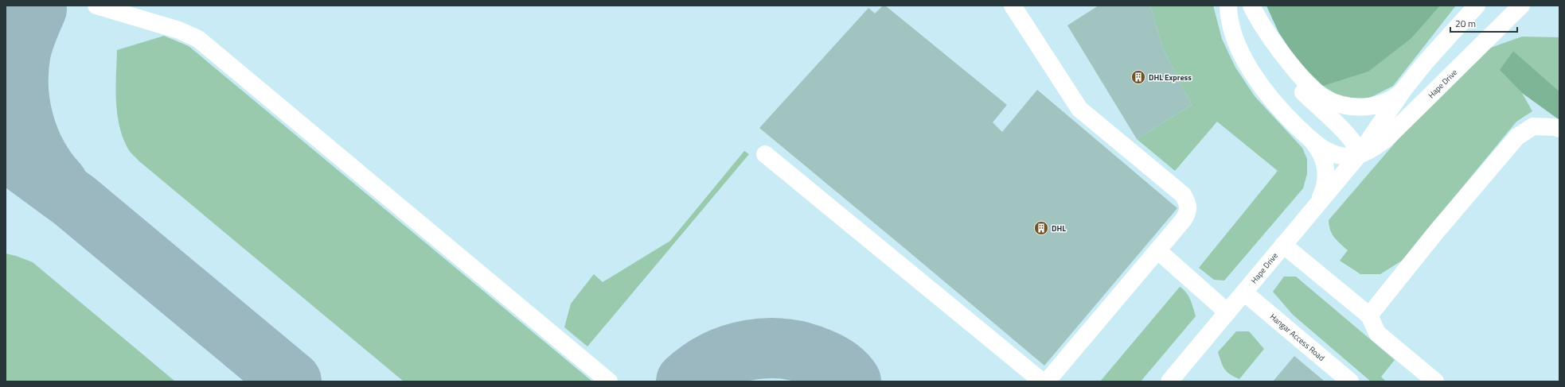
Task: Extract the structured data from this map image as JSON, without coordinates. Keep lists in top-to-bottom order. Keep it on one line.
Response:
{"streets":{"street":["Hape Drive","Hangar Access Road"]},"crossings":[["Hape Drive","Hangar Access Road"]],"places":{"building":["DHL Express","DHL"]},"scale_bar":"20 m"}
